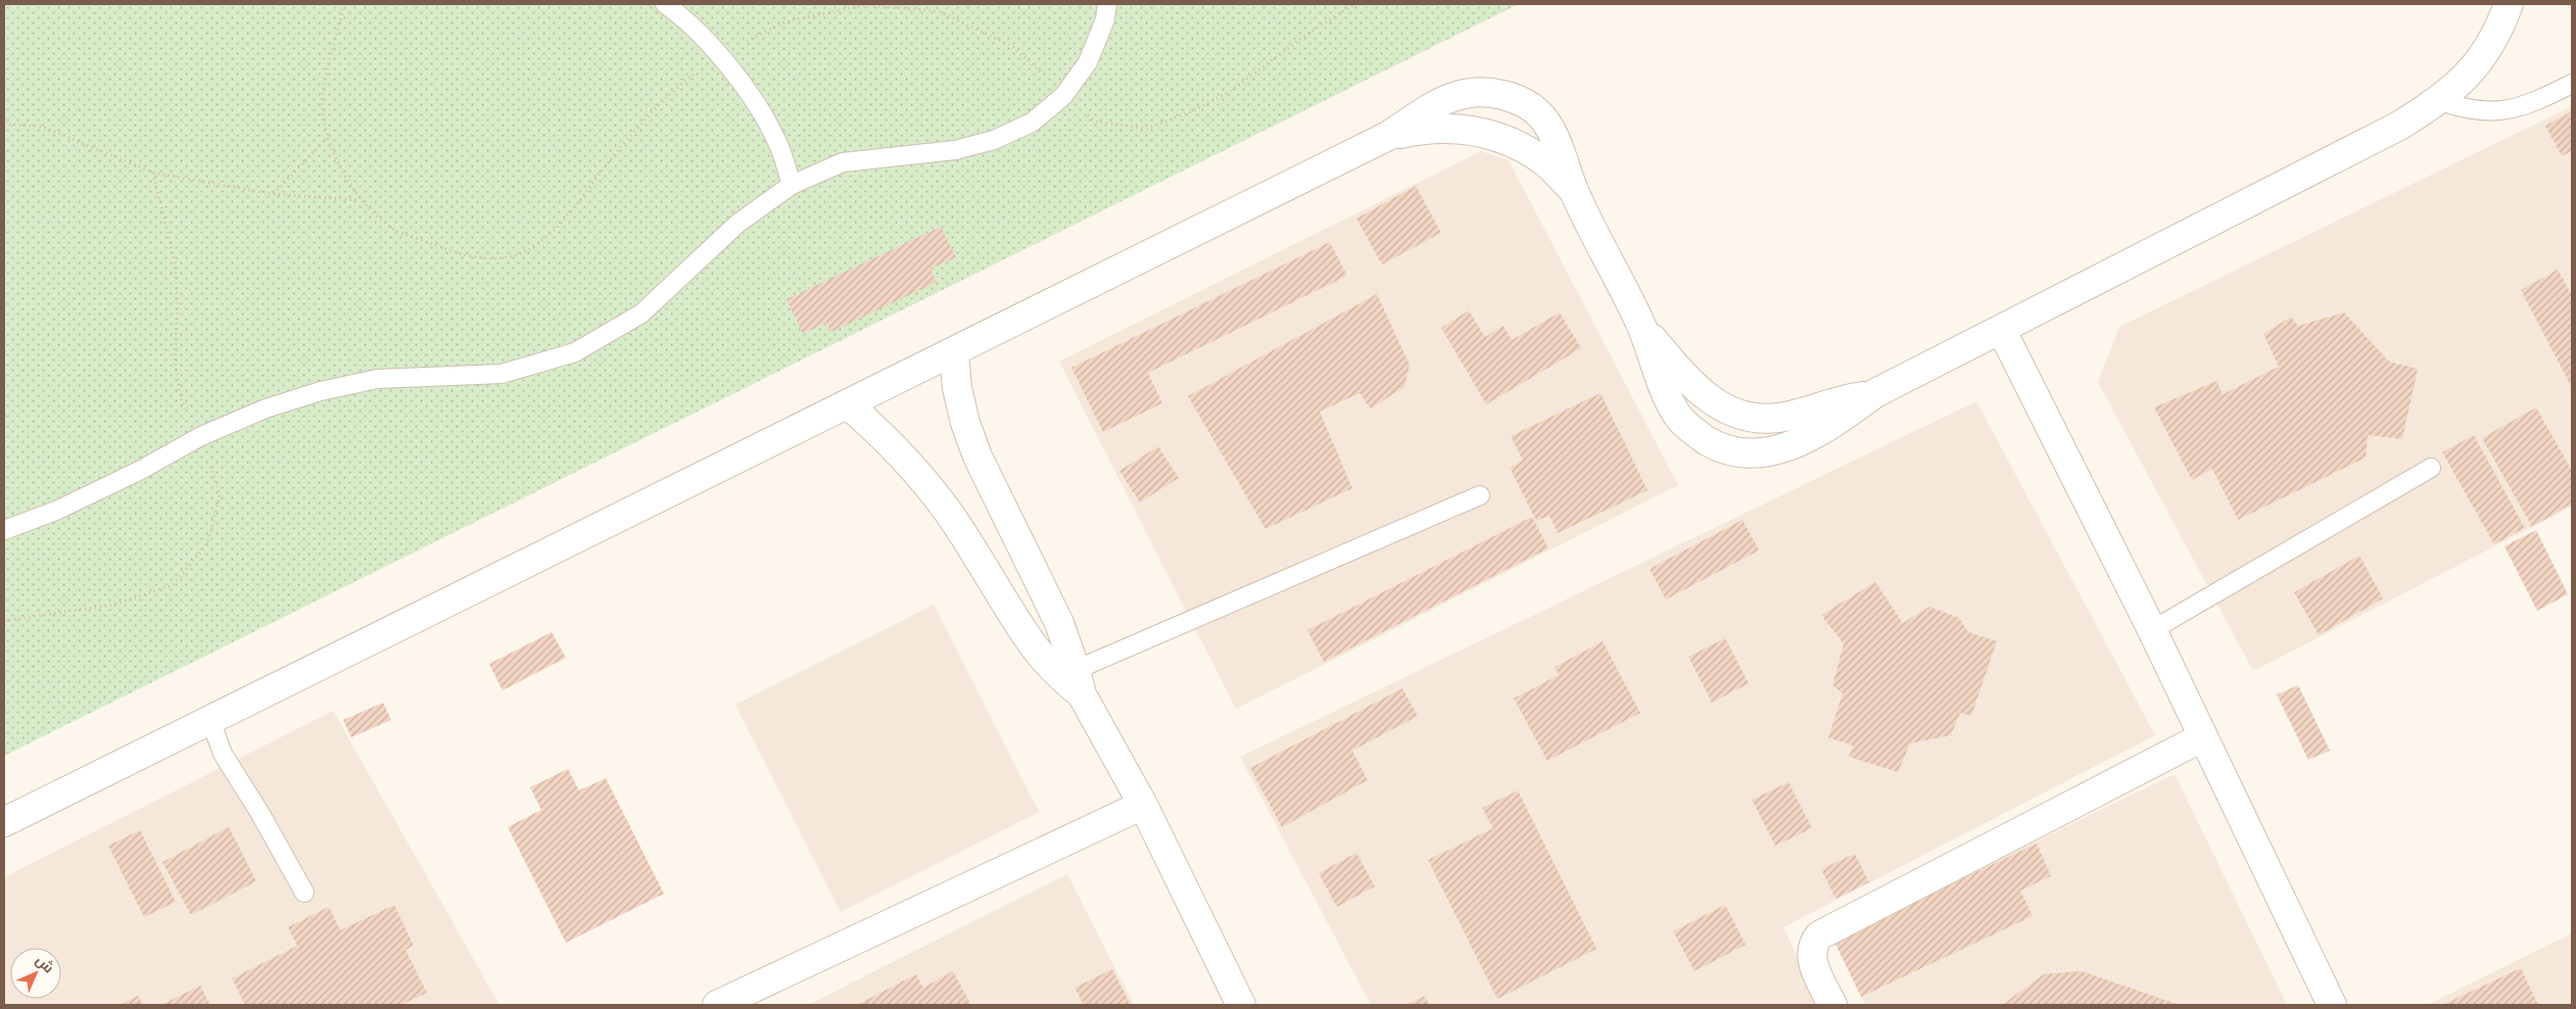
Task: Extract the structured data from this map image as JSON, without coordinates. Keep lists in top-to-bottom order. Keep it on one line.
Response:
{"north":"top right"}
